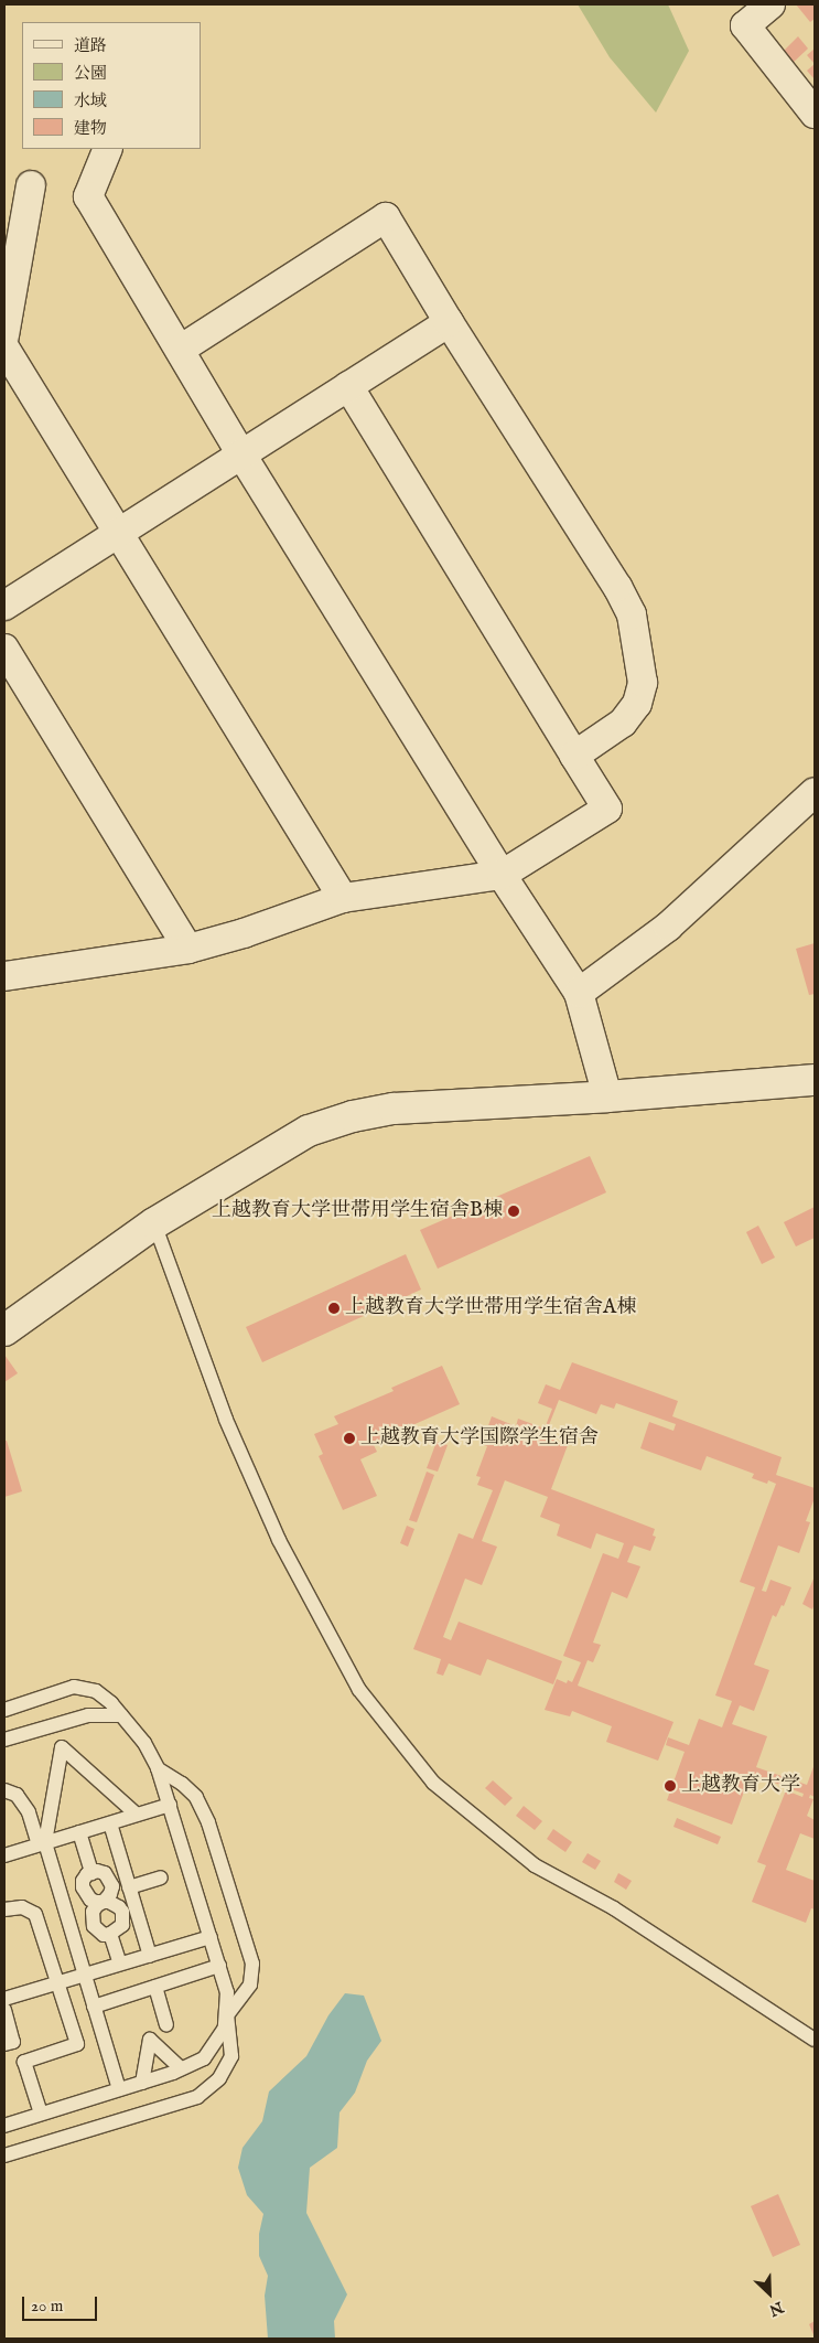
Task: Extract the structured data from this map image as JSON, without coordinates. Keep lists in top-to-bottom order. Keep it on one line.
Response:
{"places":["上越教育大学世帯用学生宿舎B棟","上越教育大学世帯用学生宿舎A棟","上越教育大学国際学生宿舎","上越教育大学"],"legend":["道路","公園","水域","建物"],"scale_bar":"20 m","north":"bottom right"}
